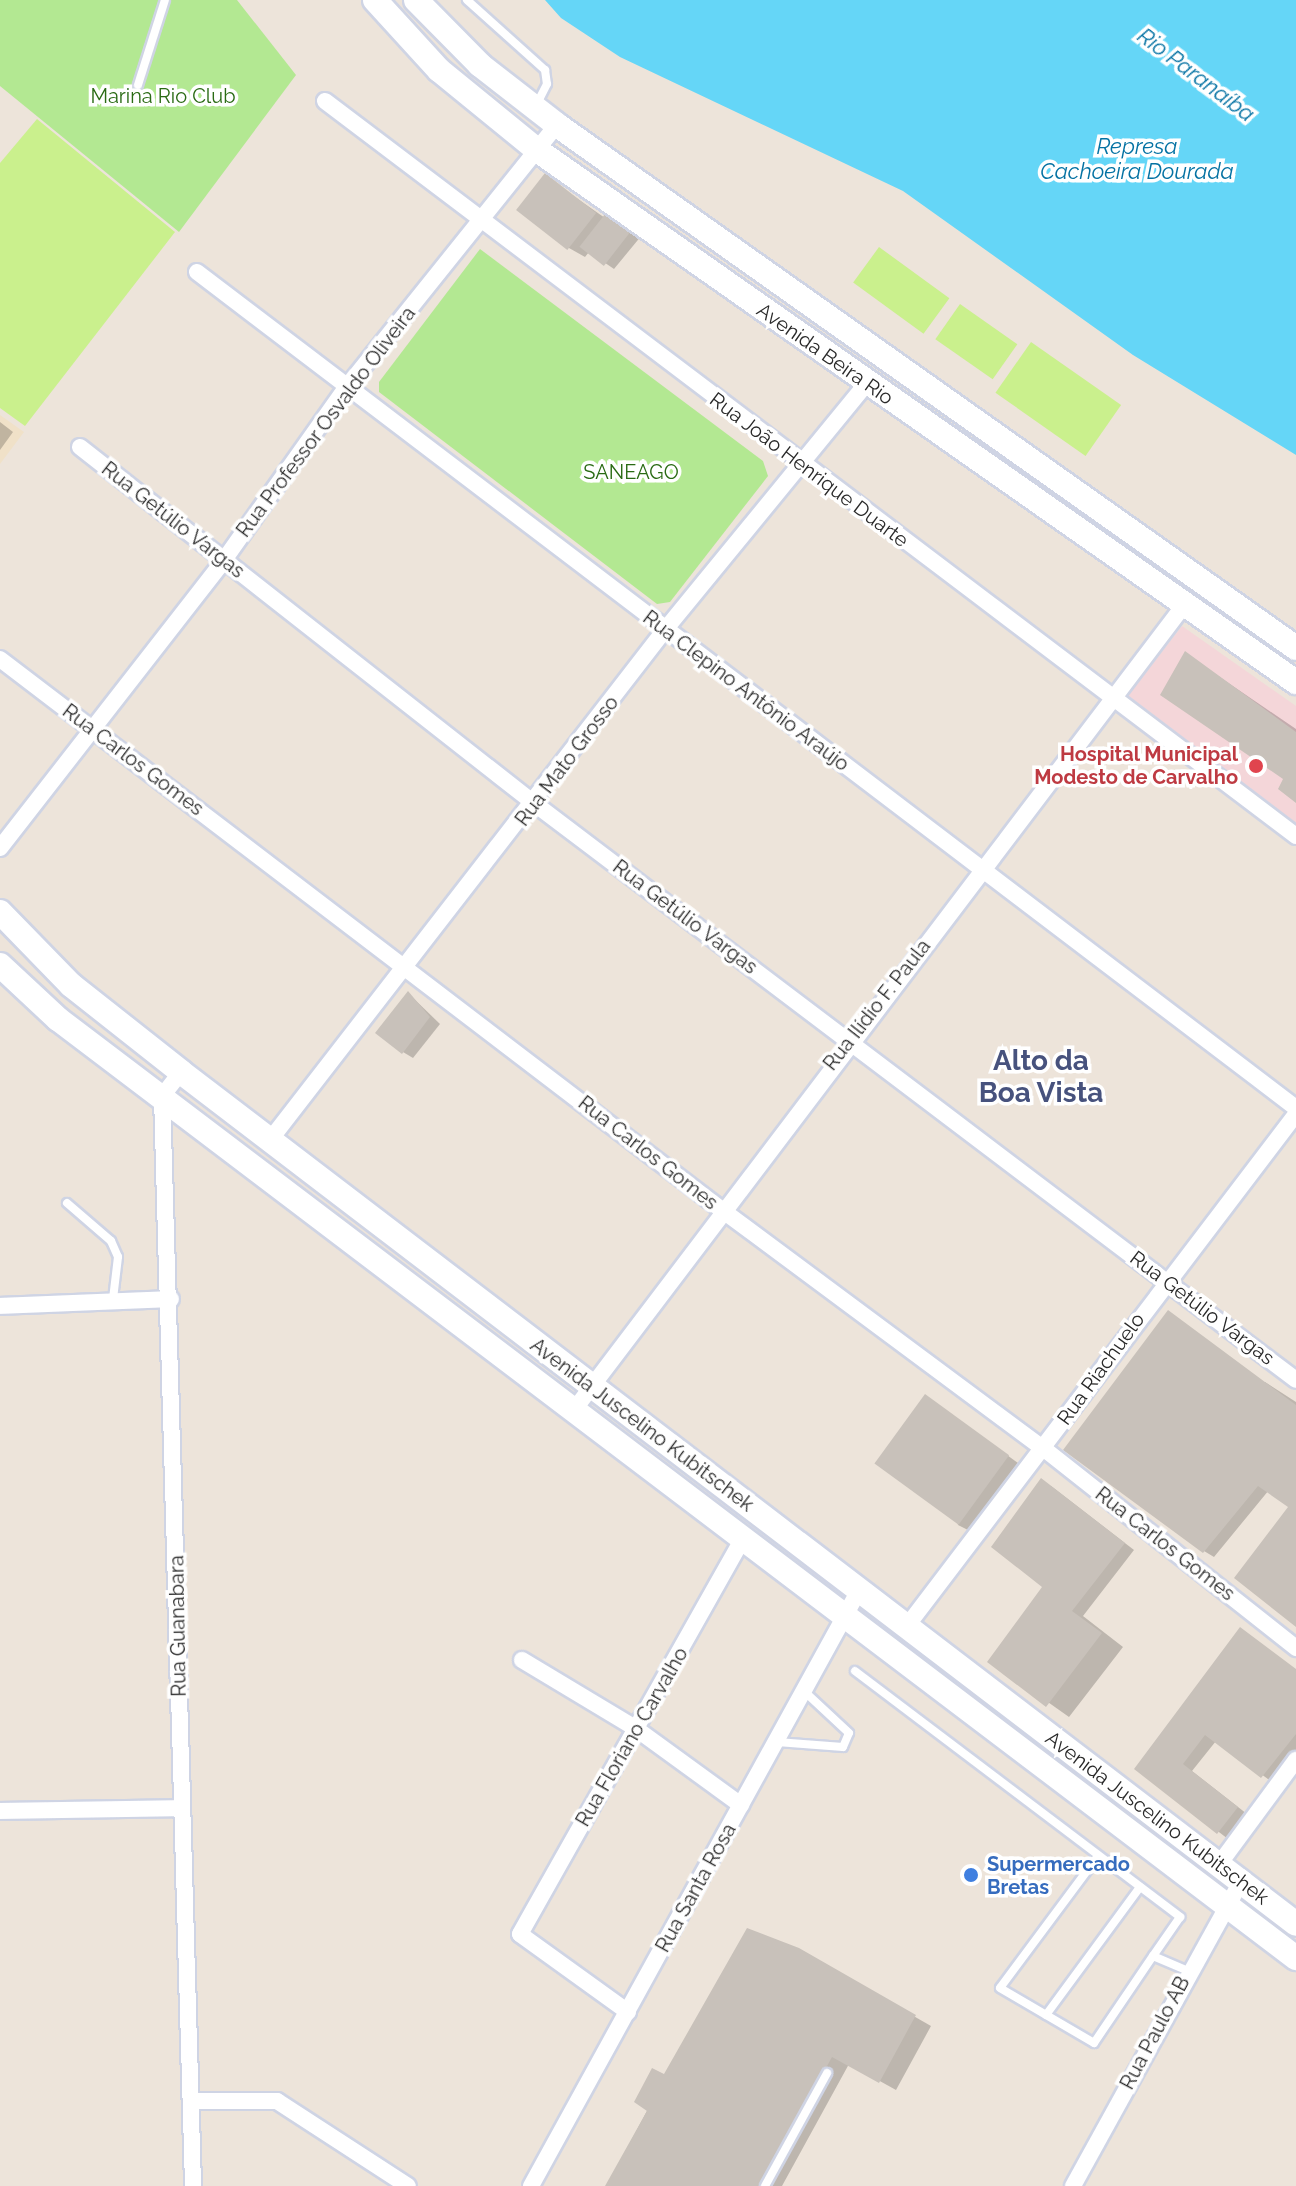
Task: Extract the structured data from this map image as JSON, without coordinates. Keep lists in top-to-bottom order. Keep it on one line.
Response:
{"streets":{"street":["Avenida Beira Rio","Rua Professor Osvaldo Oliveira","Rua João Henrique Duarte","Rua Getúlio Vargas","Rua Clepino Antônio Araújo","Rua Carlos Gomes","Rua Mato Grosso","Rua Ilídio F. Paula","Rua Riachuelo","Avenida Juscelino Kubitschek","Rua Guanabara","Rua Floriano Carvalho","Rua Santa Rosa","Rua Paulo AB"]},"crossings":[["Avenida Beira Rio","Rua Professor Osvaldo Oliveira"],["Avenida Beira Rio","Rua Mato Grosso"],["Avenida Beira Rio","Rua Ilídio F. Paula"],["Rua Professor Osvaldo Oliveira","Rua João Henrique Duarte"],["Rua Professor Osvaldo Oliveira","Rua Getúlio Vargas"],["Rua Professor Osvaldo Oliveira","Rua Clepino Antônio Araújo"],["Rua Professor Osvaldo Oliveira","Rua Carlos Gomes"],["Rua João Henrique Duarte","Rua Mato Grosso"],["Rua João Henrique Duarte","Rua Ilídio F. Paula"],["Rua Getúlio Vargas","Rua Mato Grosso"],["Rua Getúlio Vargas","Rua Ilídio F. Paula"],["Rua Getúlio Vargas","Rua Riachuelo"],["Rua Clepino Antônio Araújo","Rua Mato Grosso"],["Rua Clepino Antônio Araújo","Rua Ilídio F. Paula"],["Rua Clepino Antônio Araújo","Rua Riachuelo"],["Rua Carlos Gomes","Rua Mato Grosso"],["Rua Carlos Gomes","Rua Ilídio F. Paula"],["Rua Carlos Gomes","Rua Riachuelo"],["Rua Mato Grosso","Avenida Juscelino Kubitschek"],["Rua Ilídio F. Paula","Avenida Juscelino Kubitschek"],["Rua Riachuelo","Avenida Juscelino Kubitschek"],["Avenida Juscelino Kubitschek","Rua Guanabara"],["Avenida Juscelino Kubitschek","Rua Floriano Carvalho"],["Avenida Juscelino Kubitschek","Rua Santa Rosa"],["Avenida Juscelino Kubitschek","Rua Paulo AB"],["Rua Floriano Carvalho","Rua Santa Rosa"]],"districts":["Alto da Boa Vista"],"water":["Rio Paranaíba","Represa Cachoeira Dourada"],"parks":["Marina Rio Club","SANEAGO"],"places":["Hospital Municipal Modesto de Carvalho","Supermercado Bretas"]}
